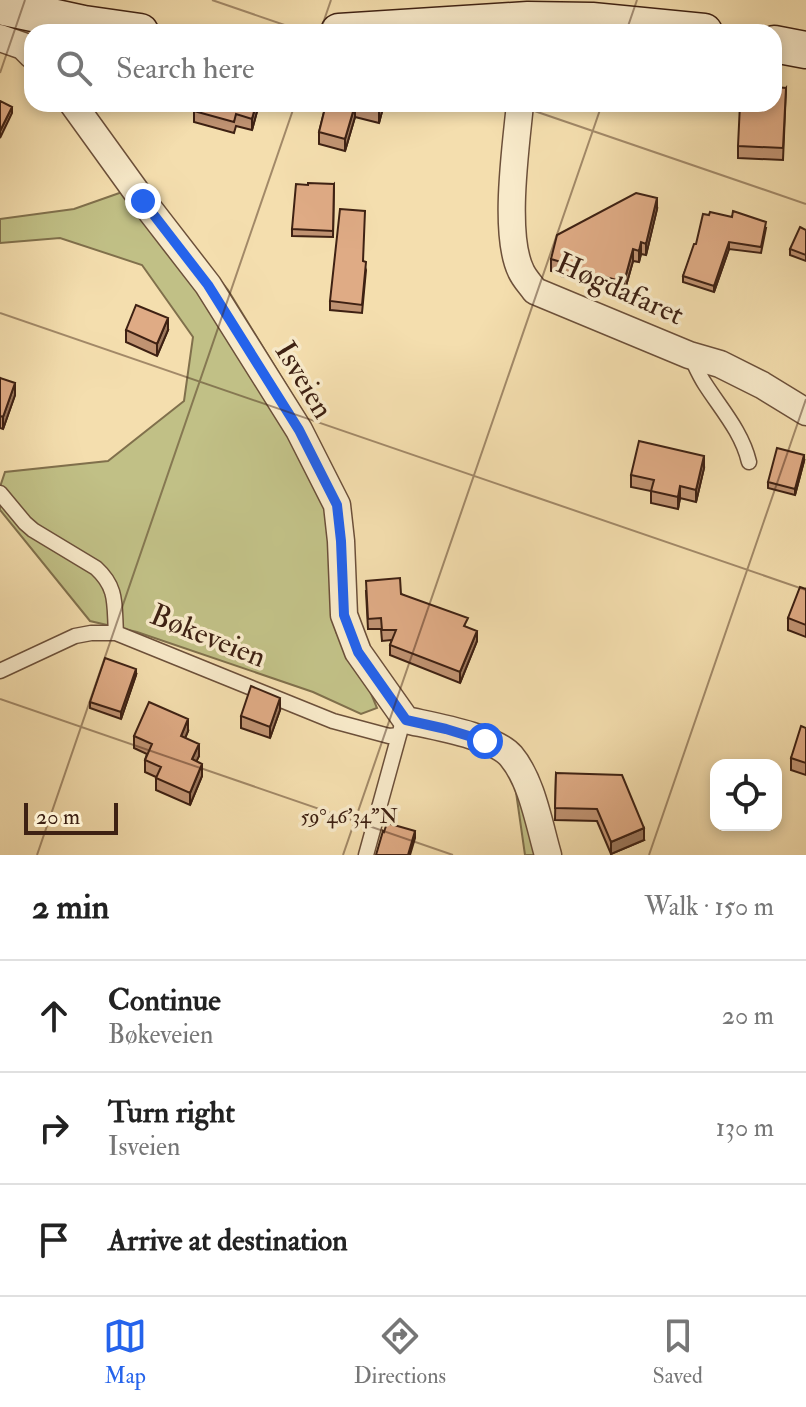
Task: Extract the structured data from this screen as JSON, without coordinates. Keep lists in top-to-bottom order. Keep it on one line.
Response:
{"streets":{"street":["Høgdafaret","Isveien","Bøkeveien"]},"crossings":[["Isveien","Bøkeveien"]],"scale_bar":"20 m","page":{"search":"Search here","scale":"20 m","heading":["2 min","Walk · 150 m"],"list":[["Continue","Bøkeveien","20 m"],["Turn right","Isveien","130 m"],"Arrive at destination"],"nav":["Map","Directions","Saved"]},"coordinates":["59°46'34\"N"]}
